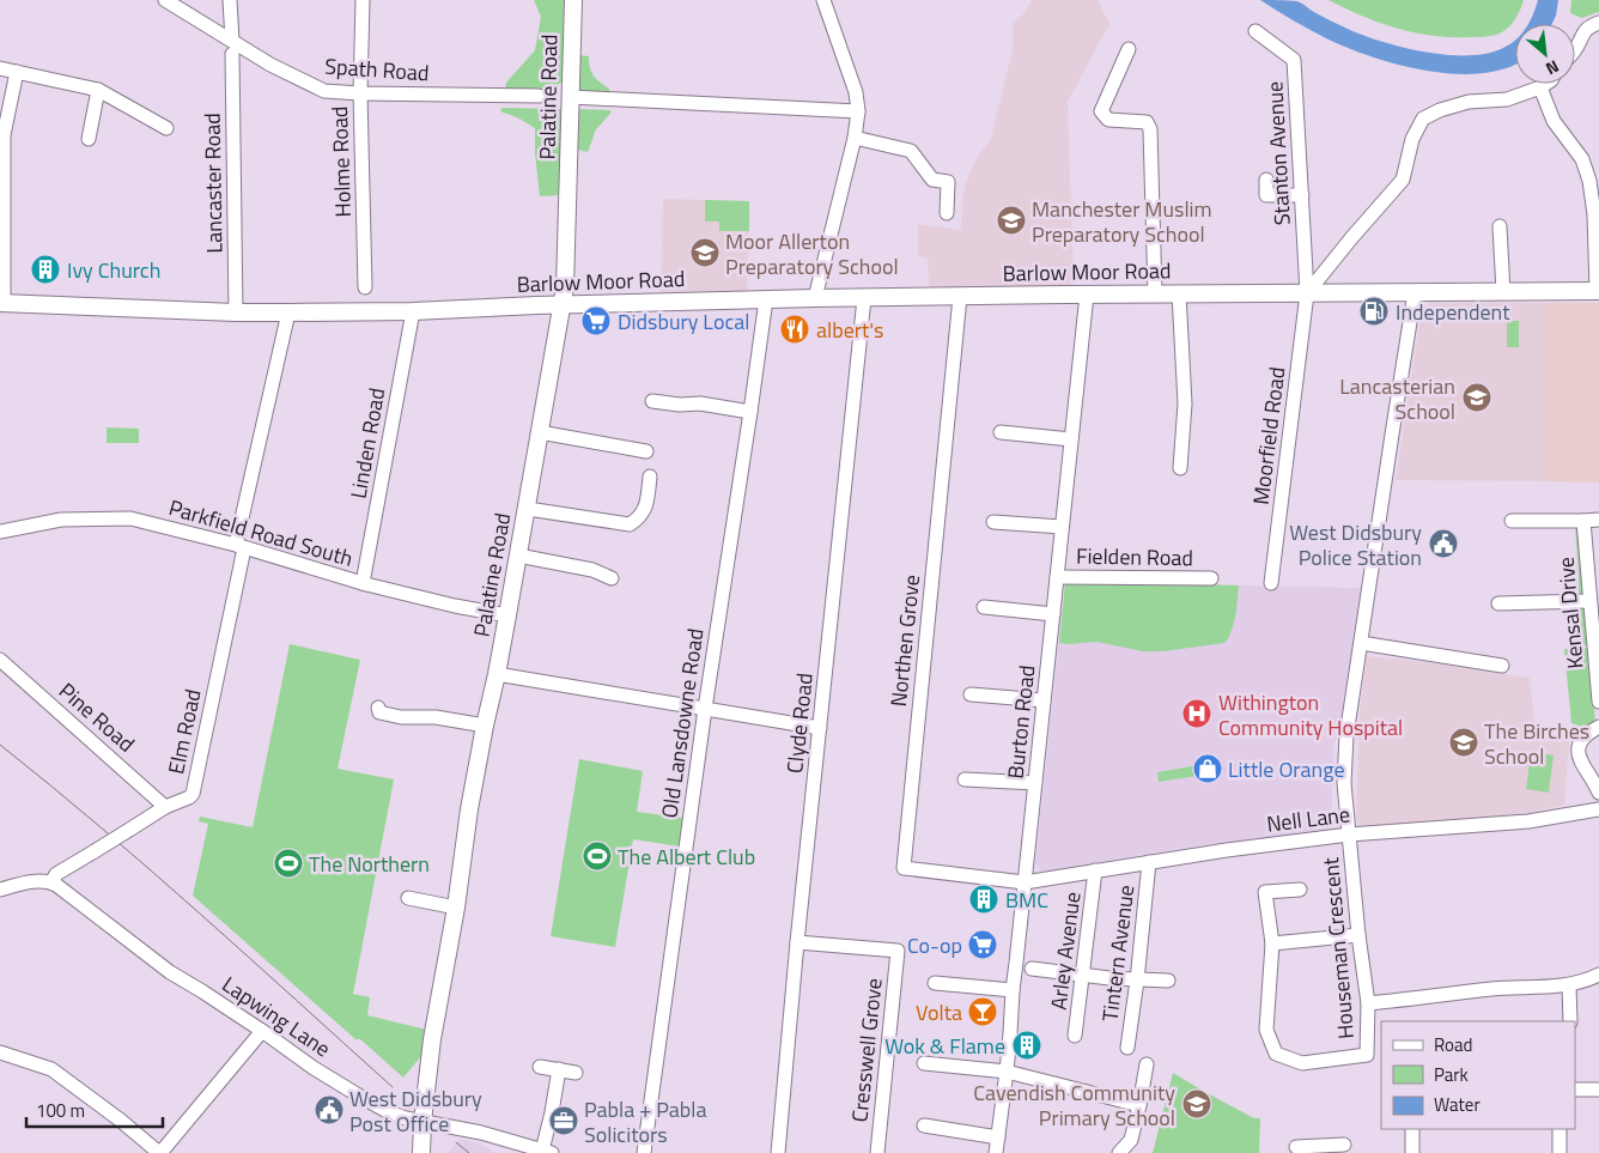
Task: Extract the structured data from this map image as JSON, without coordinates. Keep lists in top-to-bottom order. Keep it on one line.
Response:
{"streets":{"main road":["Palatine Road","Barlow Moor Road"],"street":["Spath Road","Stanton Avenue","Holme Road","Lancaster Road","Moorfield Road","Linden Road","Parkfield Road South","Fielden Road","Kensal Drive","Northen Grove","Pine Road","Burton Road","Old Lansdowne Road","Clyde Road","Elm Road","Nell Lane","Houseman Crescent","Arley Avenue","Tintern Avenue","Lapwing Lane","Cresswell Grove"]},"crossings":[["Spath Road","Holme Road"],["Spath Road","Lancaster Road"],["Palatine Road","Barlow Moor Road"],["Palatine Road","Parkfield Road South"],["Palatine Road","Lapwing Lane"],["Stanton Avenue","Barlow Moor Road"],["Stanton Avenue","Moorfield Road"],["Lancaster Road","Barlow Moor Road"],["Barlow Moor Road","Moorfield Road"],["Barlow Moor Road","Linden Road"],["Barlow Moor Road","Northen Grove"],["Barlow Moor Road","Burton Road"],["Barlow Moor Road","Old Lansdowne Road"],["Barlow Moor Road","Clyde Road"],["Barlow Moor Road","Elm Road"],["Barlow Moor Road","Houseman Crescent"],["Linden Road","Parkfield Road South"],["Parkfield Road South","Elm Road"],["Fielden Road","Burton Road"],["Northen Grove","Burton Road"],["Northen Grove","Nell Lane"],["Pine Road","Elm Road"],["Burton Road","Nell Lane"],["Clyde Road","Cresswell Grove"],["Elm Road","Lapwing Lane"],["Nell Lane","Houseman Crescent"],["Nell Lane","Arley Avenue"],["Nell Lane","Tintern Avenue"]],"places":{"school or university":["Manchester Muslim Preparatory School","Moor Allerton Preparatory School","Lancasterian School","The Birches School","Cavendish Community Primary School"],"building":["Ivy Church","BMC","Wok & Flame"],"fuel station":["Independent"],"supermarket":["Didsbury Local","Co-op"],"restaurant":["albert's"],"public building":["West Didsbury Police Station","West Didsbury Post Office"],"hospital":["Withington Community Hospital"],"shop":["Little Orange"],"sports":["The Albert Club","The Northern"],"bar":["Volta"],"office":["Pabla + Pabla Solicitors"]},"legend":["Road","Park","Water"],"scale_bar":"100 m","north":"bottom right"}
